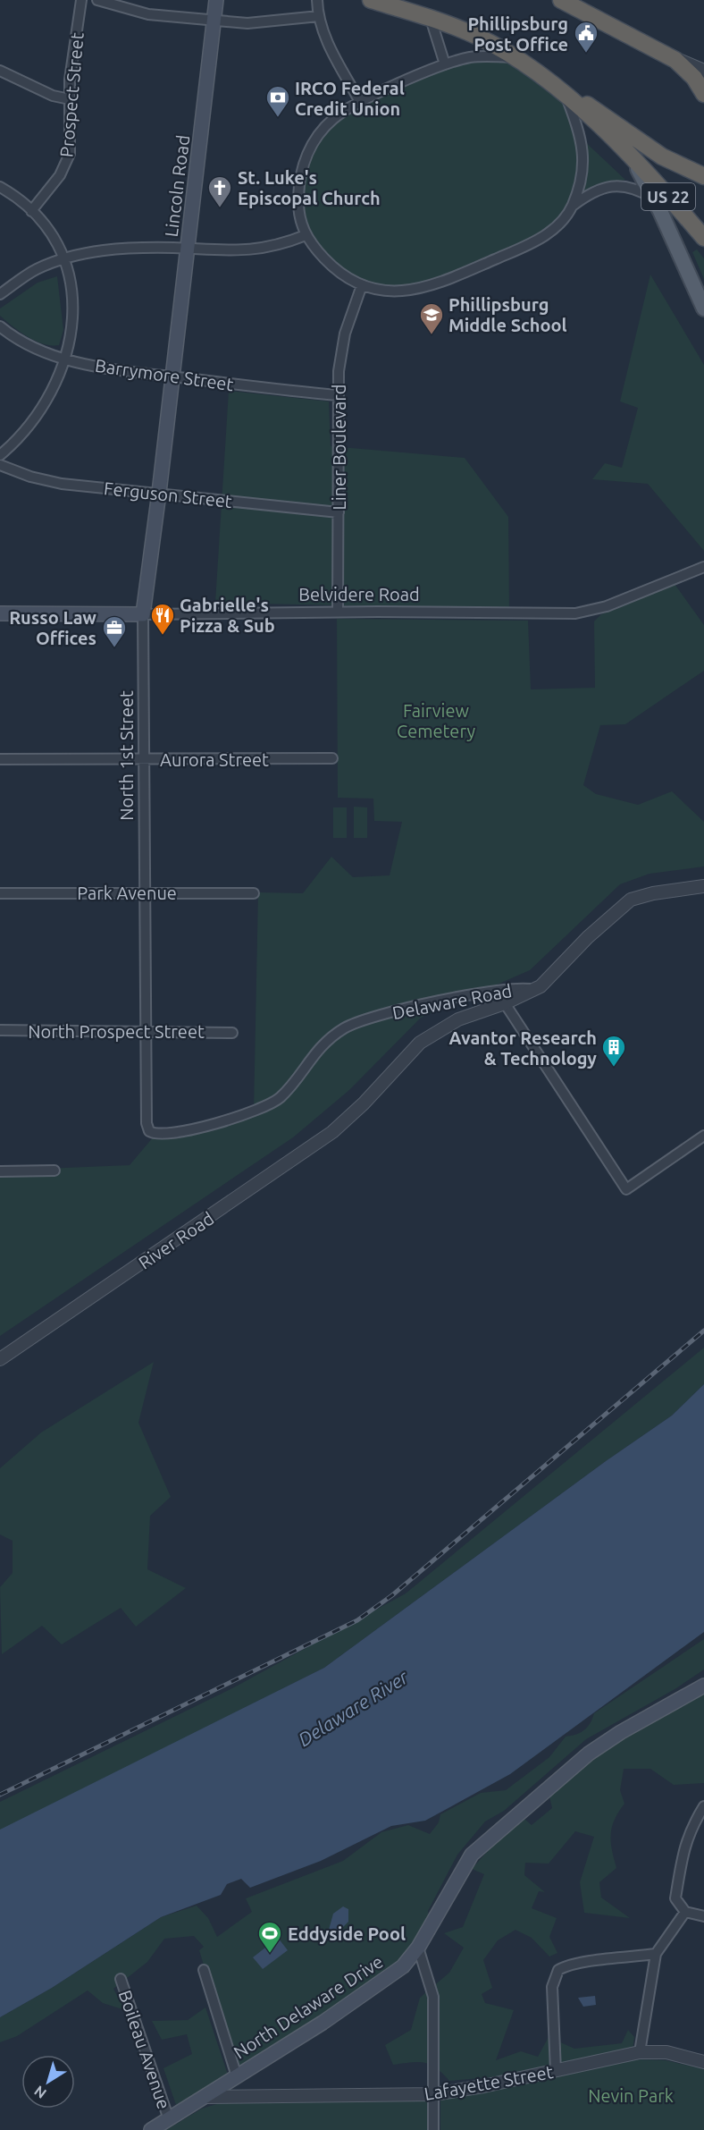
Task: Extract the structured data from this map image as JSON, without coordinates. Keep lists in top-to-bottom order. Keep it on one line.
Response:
{"streets":{"highway":["US 22"],"main road":["Lincoln Road","Belvidere Road","North 1st Street","North Delaware Drive"],"street":["Prospect Street","Barrymore Street","Liner Boulevard","Ferguson Street","Aurora Street","Park Avenue","Delaware Road","North Prospect Street","River Road","Boileau Avenue","Lafayette Street"]},"crossings":[["Lincoln Road","Barrymore Street"],["Lincoln Road","North 1st Street"],["Barrymore Street","Liner Boulevard"],["Barrymore Street","North 1st Street"],["Liner Boulevard","Ferguson Street"],["Liner Boulevard","Belvidere Road"],["Ferguson Street","North 1st Street"],["Belvidere Road","North 1st Street"],["North 1st Street","Aurora Street"],["North 1st Street","Park Avenue"],["North 1st Street","Delaware Road"],["North 1st Street","North Prospect Street"],["Delaware Road","River Road"],["North Delaware Drive","Boileau Avenue"],["North Delaware Drive","Lafayette Street"]],"water":["Delaware River"],"parks":["Fairview Cemetery","Nevin Park"],"places":{"public building":["Phillipsburg Post Office"],"bank":["IRCO Federal Credit Union"],"church":["St. Luke's Episcopal Church"],"school or university":["Phillipsburg Middle School"],"restaurant":["Gabrielle's Pizza & Sub"],"office":["Russo Law Offices"],"building":["Avantor Research & Technology"],"sports":["Eddyside Pool"]},"north":"bottom left"}
